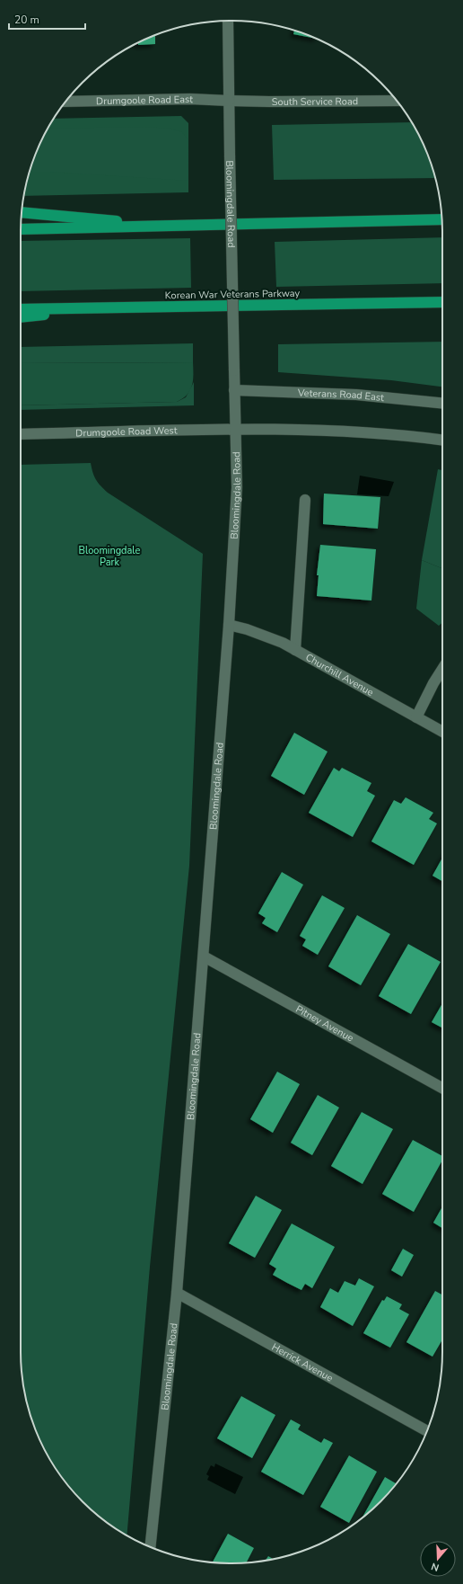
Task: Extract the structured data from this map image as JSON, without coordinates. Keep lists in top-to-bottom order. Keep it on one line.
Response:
{"streets":{"highway":["Korean War Veterans Parkway"],"street":["Drumgoole Road East","South Service Road","Bloomingdale Road","Veterans Road East","Drumgoole Road West","Churchill Avenue","Pitney Avenue","Herrick Avenue"]},"crossings":[["Drumgoole Road East","South Service Road"],["Drumgoole Road East","Bloomingdale Road"],["South Service Road","Bloomingdale Road"],["Bloomingdale Road","Veterans Road East"],["Bloomingdale Road","Drumgoole Road West"],["Bloomingdale Road","Churchill Avenue"],["Bloomingdale Road","Pitney Avenue"],["Bloomingdale Road","Herrick Avenue"]],"parks":["Bloomingdale Park"],"scale_bar":"20 m","north":"bottom"}
